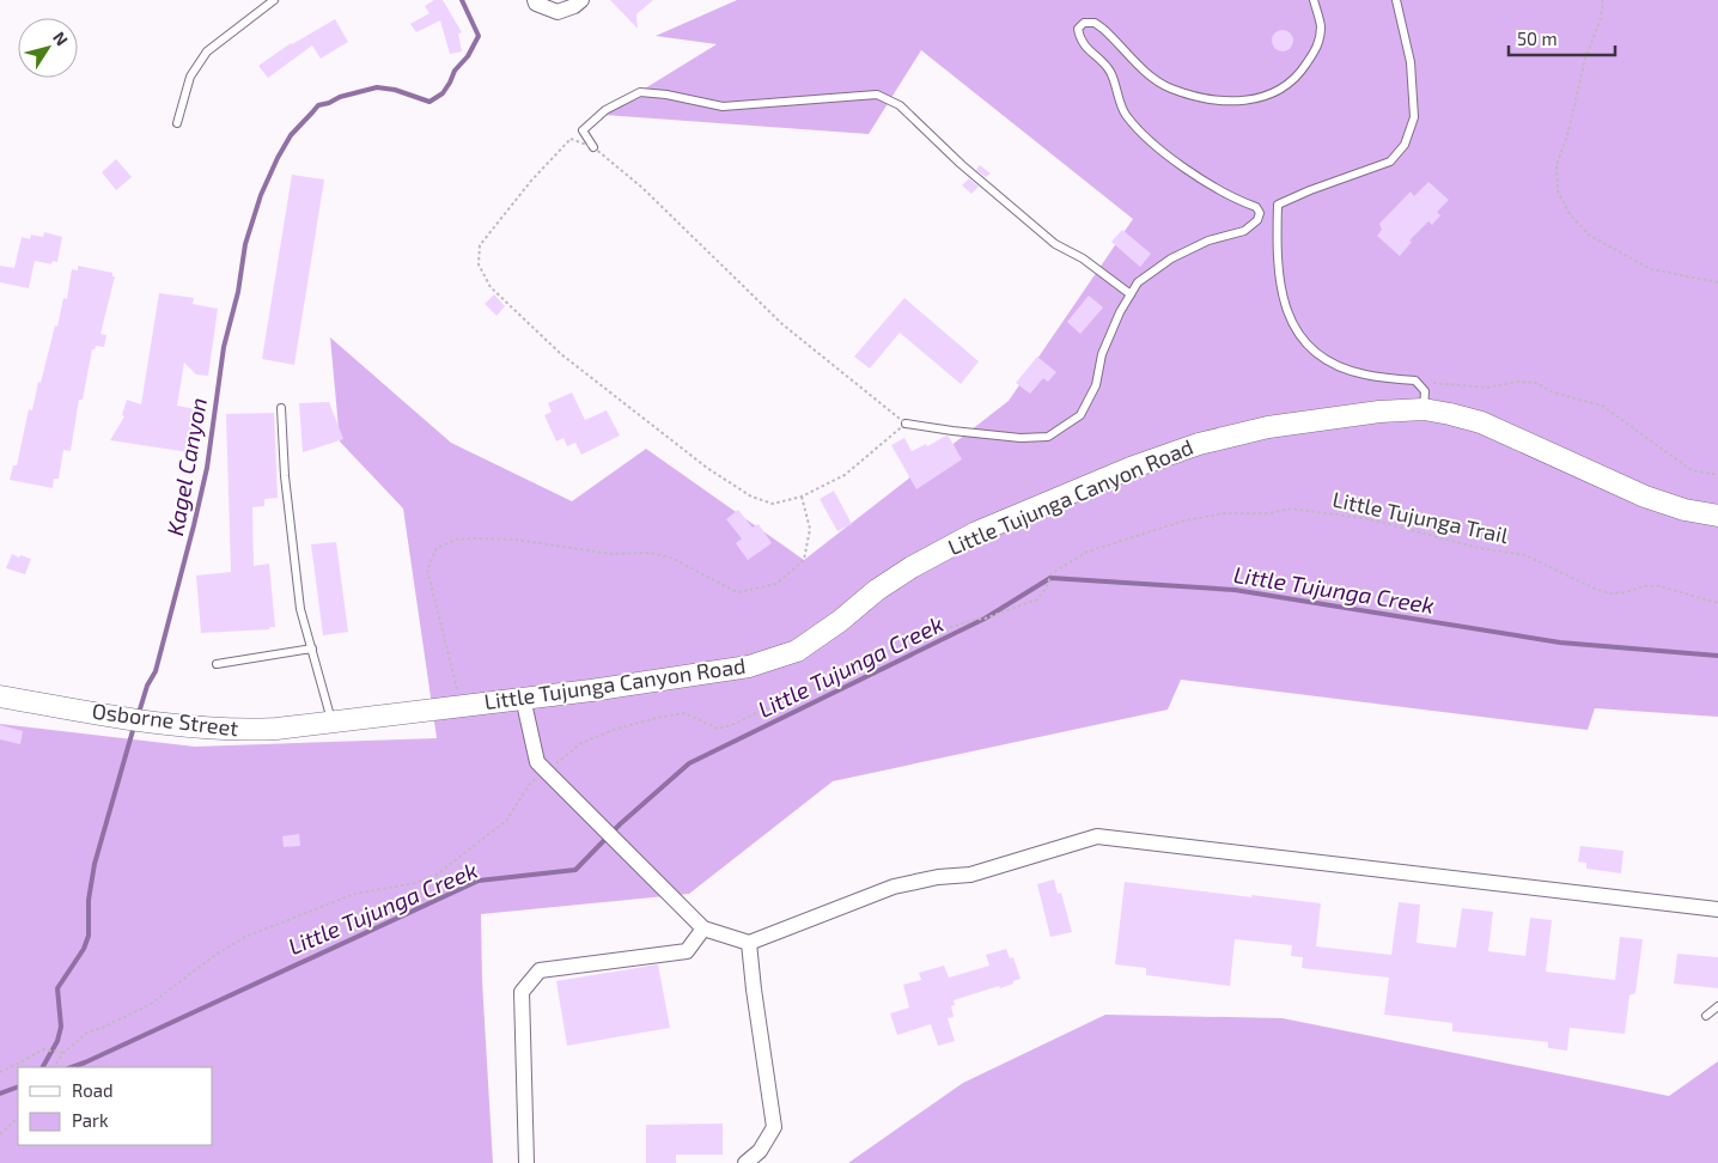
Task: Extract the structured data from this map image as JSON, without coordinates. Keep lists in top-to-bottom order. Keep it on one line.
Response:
{"streets":{"main road":["Little Tujunga Canyon Road","Osborne Street"],"path":["Little Tujunga Trail"]},"crossings":[["Little Tujunga Canyon Road","Osborne Street"]],"water":["Kagel Canyon","Little Tujunga Creek"],"legend":["Road","Park"],"scale_bar":"50 m","north":"top right"}
